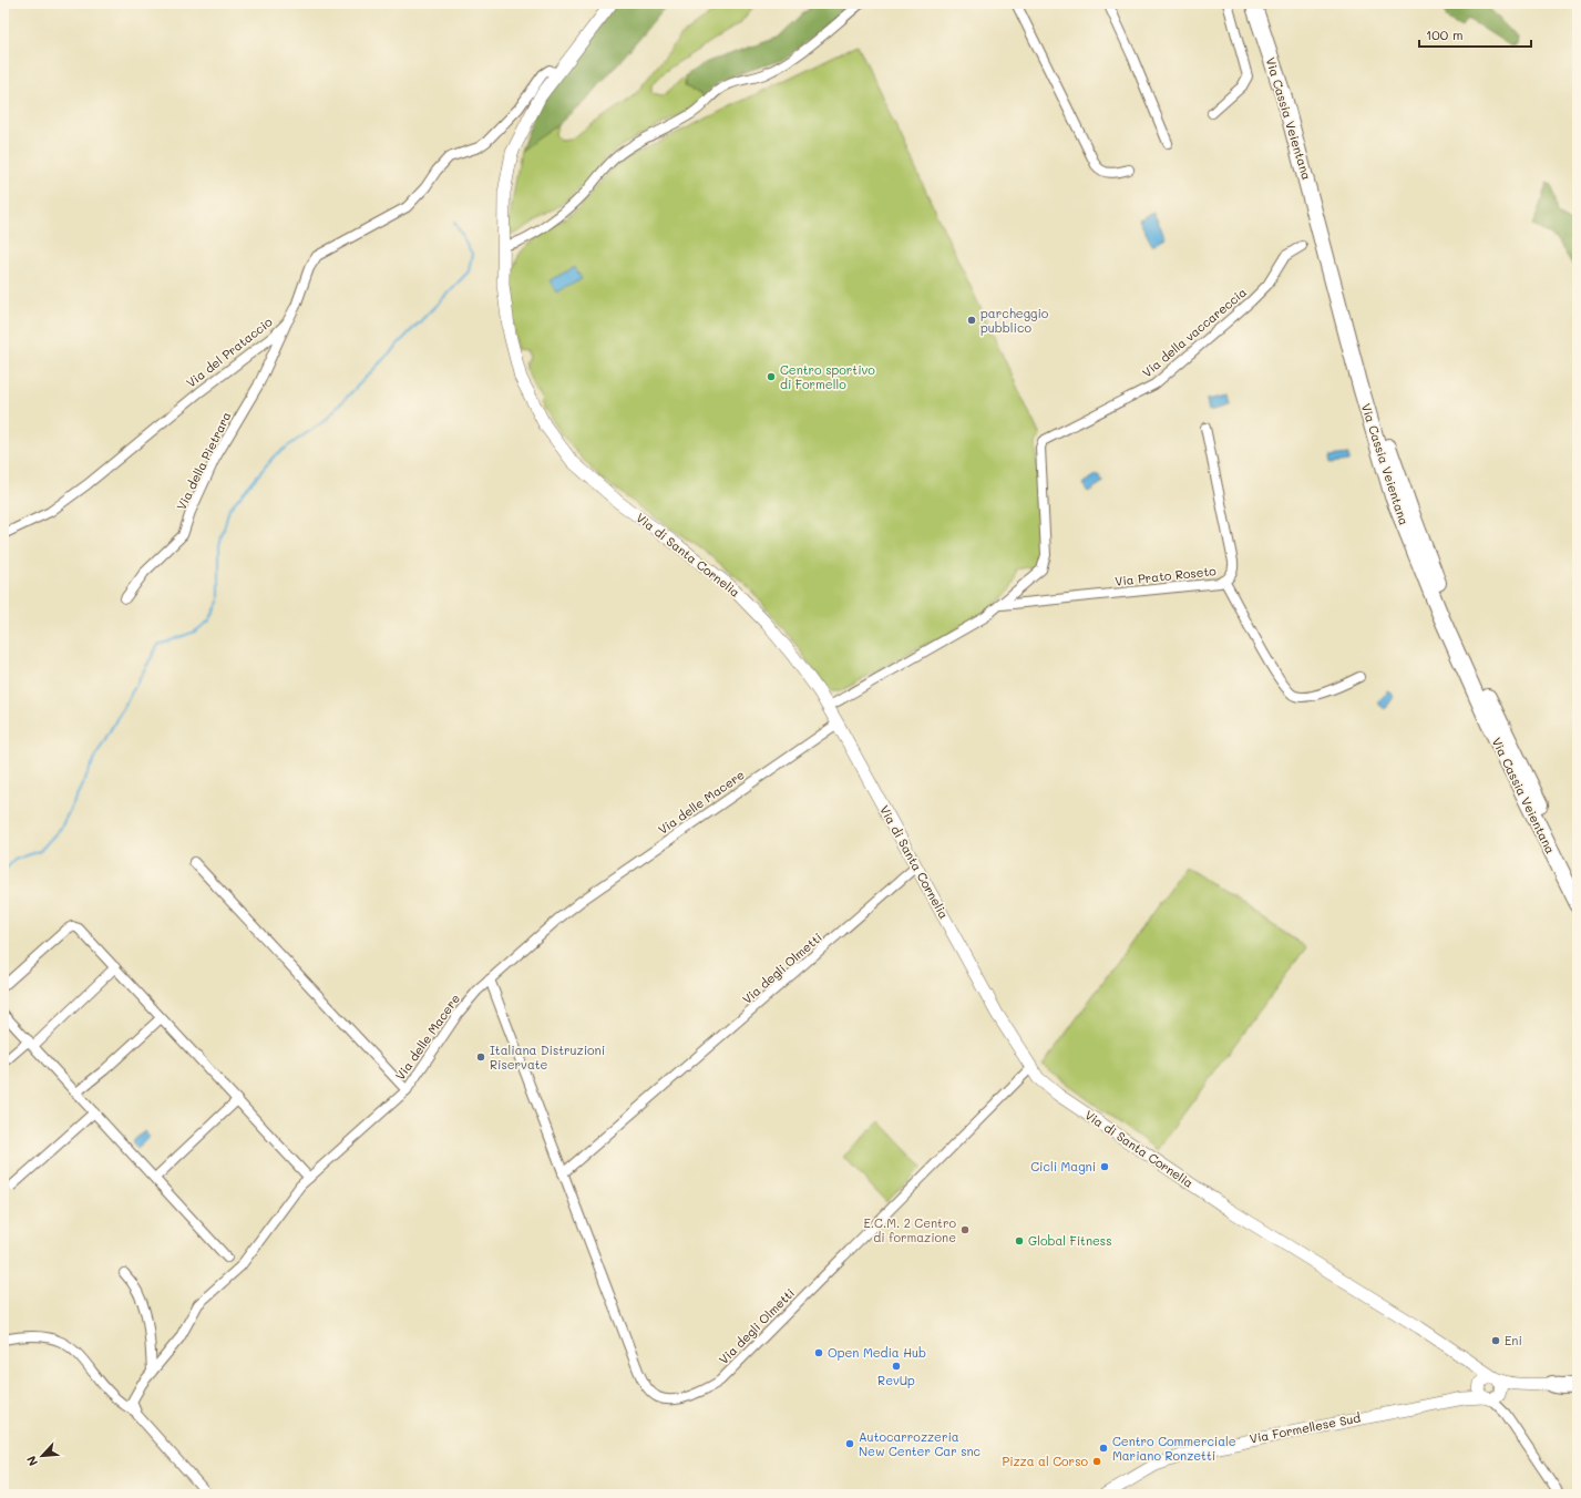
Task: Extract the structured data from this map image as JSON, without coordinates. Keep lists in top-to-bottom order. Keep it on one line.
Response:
{"streets":{"highway":["Via Cassia Veientana"],"street":["Via della vaccareccia","Via del Prataccio","Via della Pietrara","Via di Santa Cornelia","Via Prato Roseto","Via delle Macere","Via degli Olmetti","Via Formellese Sud"]},"crossings":[["Via della vaccareccia","Via Prato Roseto"],["Via del Prataccio","Via della Pietrara"],["Via del Prataccio","Via di Santa Cornelia"],["Via di Santa Cornelia","Via Prato Roseto"],["Via di Santa Cornelia","Via delle Macere"],["Via di Santa Cornelia","Via degli Olmetti"],["Via di Santa Cornelia","Via Formellese Sud"],["Via delle Macere","Via degli Olmetti"]],"places":["parcheggio pubblico","Centro sportivo di Formello","Italiana Distruzioni Riservate","Cicli Magni","E.C.M. 2 Centro di formazione","Global Fitness","Eni","Open Media Hub","RevUp","Autocarrozzeria New Center Car snc","Centro Commerciale Mariano Ronzetti","Pizza al Corso"],"scale_bar":"100 m","north":"bottom left"}
